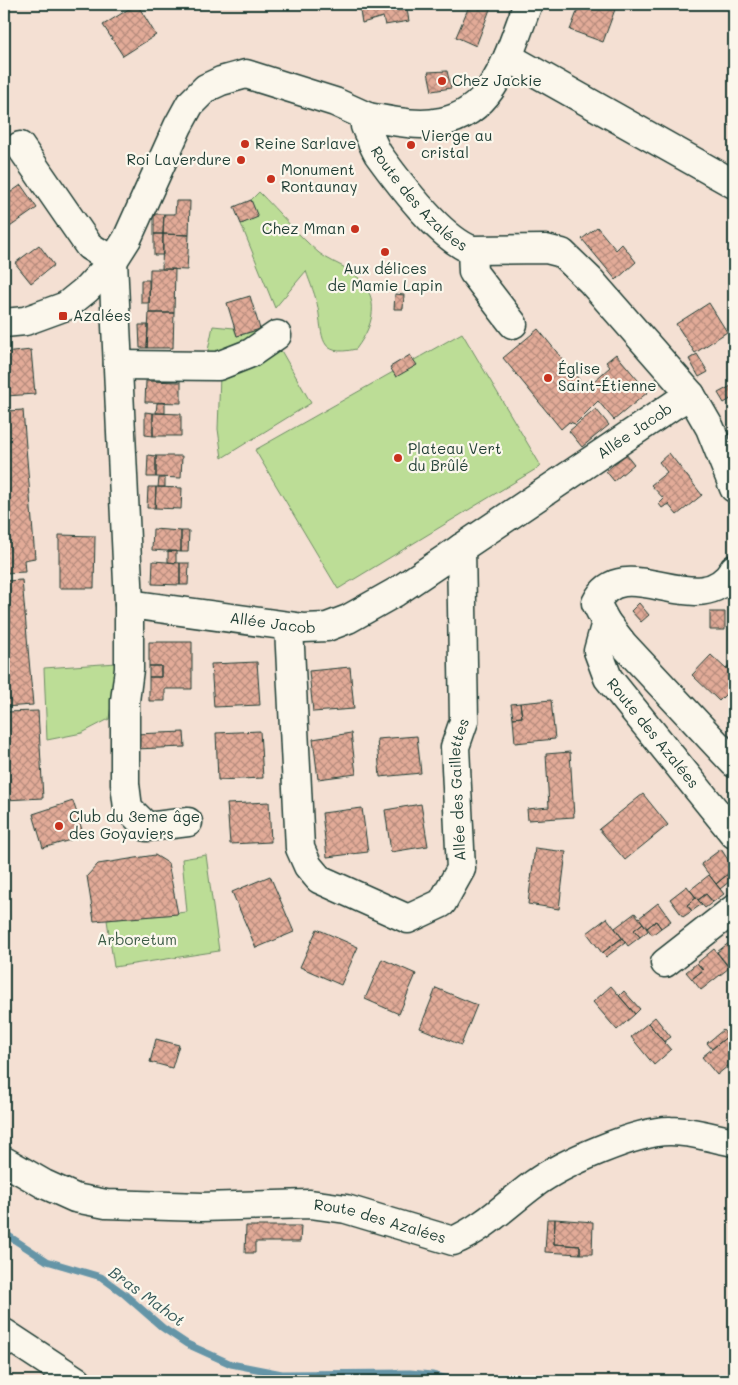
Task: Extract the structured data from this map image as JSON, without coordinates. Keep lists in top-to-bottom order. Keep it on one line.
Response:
{"streets":{"street":["Route des Azalées","Allée Jacob","Allée des Gaillettes"]},"crossings":[["Route des Azalées","Allée Jacob"],["Allée Jacob","Allée des Gaillettes"]],"water":["Bras Mahot"],"parks":["Arboretum"],"places":{"other":["Chez Jackie","Reine Sarlave","Vierge au cristal","Roi Laverdure","Monument Rontaunay","Chez Mman","Aux délices de Mamie Lapin","Église Saint-Étienne","Plateau Vert du Brûlé","Club du 3eme âge des Goyaviers"],"transit":["Azalées"]}}
